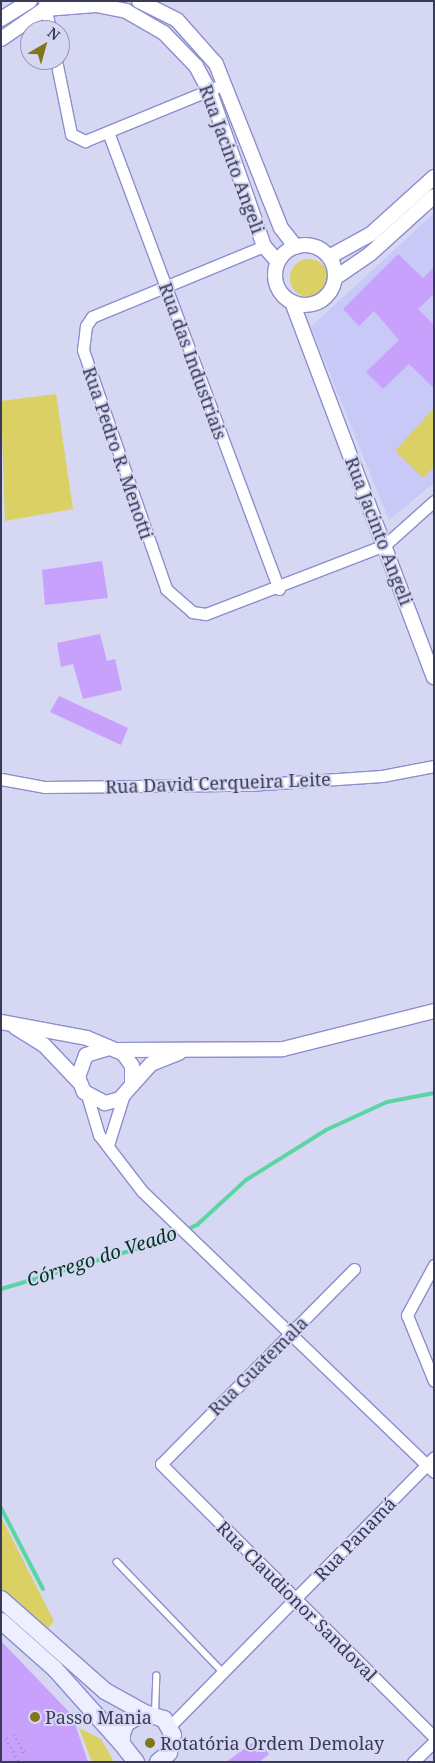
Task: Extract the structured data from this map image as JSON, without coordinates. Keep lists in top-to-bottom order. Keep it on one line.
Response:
{"streets":{"street":["Rua Jacinto Angeli","Rua das Industriais","Rua Pedro R. Menotti","Rua David Cerqueira Leite","Rua Guatemala","Rua Panamá","Rua Claudionor Sandoval"]},"crossings":[["Rua das Industriais","Rua Pedro R. Menotti"],["Rua Guatemala","Rua Claudionor Sandoval"],["Rua Panamá","Rua Claudionor Sandoval"]],"water":["Córrego do Veado"],"places":["Passo Mania","Rotatória Ordem Demolay"],"north":"top right"}
